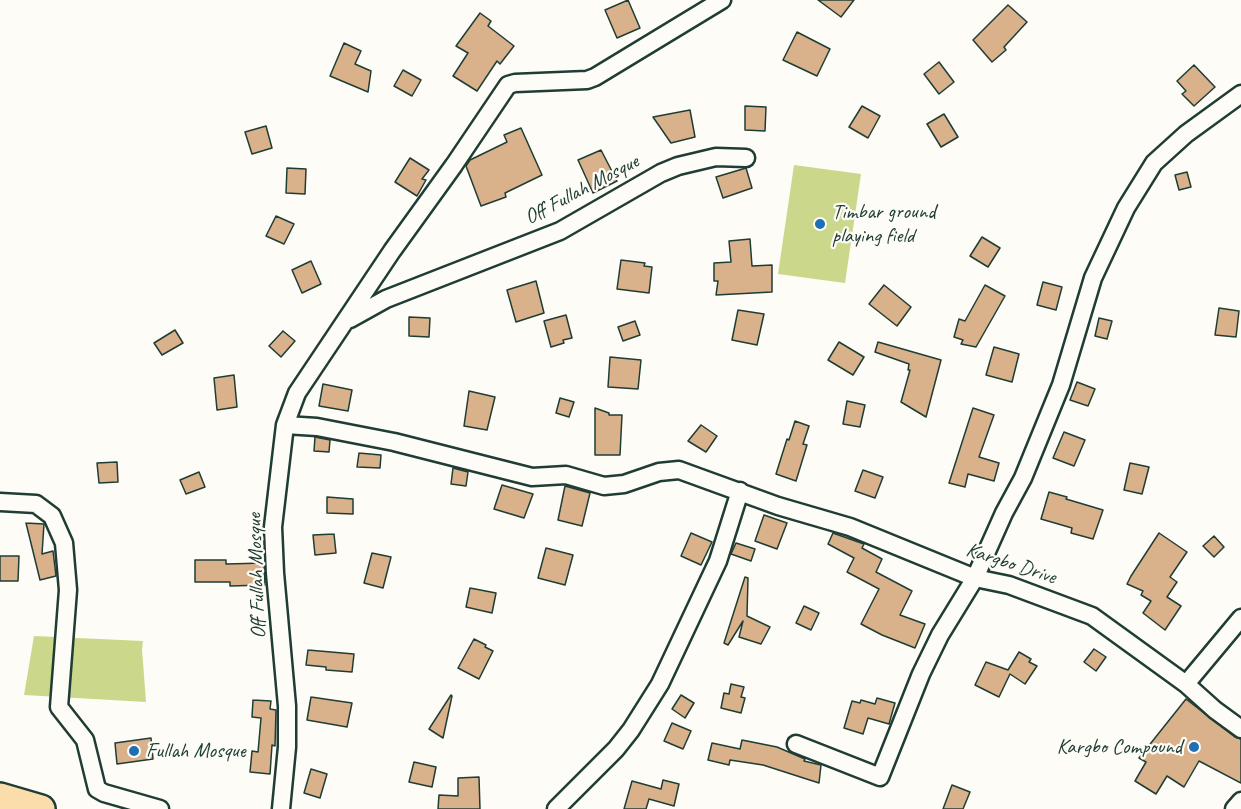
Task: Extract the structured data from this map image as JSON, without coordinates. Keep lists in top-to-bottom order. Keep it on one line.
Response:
{"streets":{"street":["Off Fullah Mosque","Kargbo Drive"]},"crossings":[["Off Fullah Mosque","Kargbo Drive"]],"places":["Timbar ground playing field","Kargbo Compound","Fullah Mosque"]}
